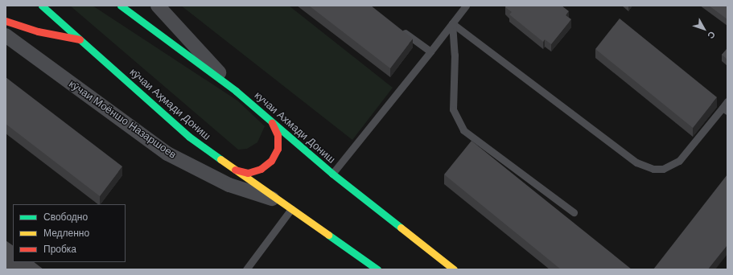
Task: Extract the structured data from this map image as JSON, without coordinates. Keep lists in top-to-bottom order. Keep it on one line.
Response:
{"streets":{"street":["кӯчаи Аҳмади Дониш","кӯчаи Моёншо Назаршоев","кучаи Ахмади Дониш"]},"crossings":[["кӯчаи Аҳмади Дониш","кӯчаи Моёншо Назаршоев"]],"legend":["Свободно","Медленно","Пробка"],"north":"bottom right"}
